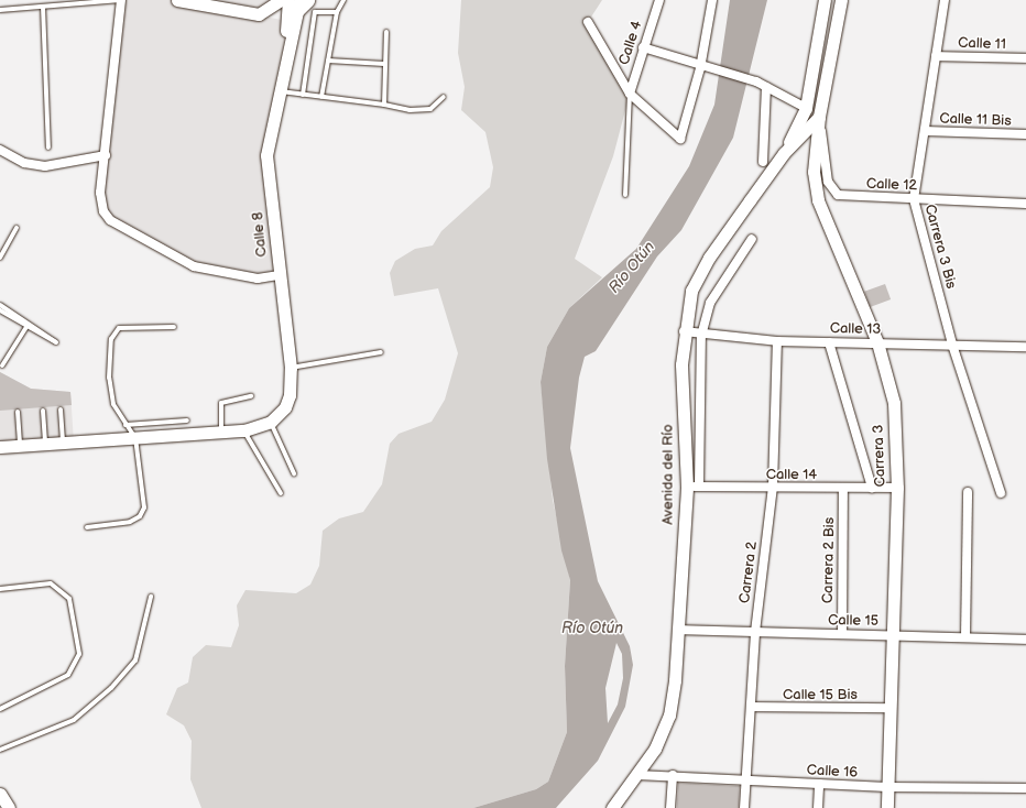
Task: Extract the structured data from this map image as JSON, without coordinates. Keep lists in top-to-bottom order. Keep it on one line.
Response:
{"streets":{"street":["Calle 4","Calle 11","Calle 11 Bis","Calle 12","Calle 8","Carrera 3 Bis","Calle 13","Carrera 3","Avenida del Río","Calle 14","Carrera 2 Bis","Carrera 2","Calle 15","Calle 15 Bis","Calle 16"]},"crossings":[["Calle 11","Carrera 3 Bis"],["Calle 11 Bis","Carrera 3 Bis"],["Calle 12","Carrera 3 Bis"],["Calle 12","Carrera 3"],["Carrera 3 Bis","Calle 13"],["Calle 13","Carrera 3"],["Calle 13","Avenida del Río"],["Calle 13","Carrera 2"],["Carrera 3","Calle 14"],["Carrera 3","Calle 15"],["Carrera 3","Calle 15 Bis"],["Carrera 3","Calle 16"],["Avenida del Río","Calle 14"],["Avenida del Río","Calle 15"],["Avenida del Río","Calle 16"],["Calle 14","Carrera 2 Bis"],["Calle 14","Carrera 2"],["Carrera 2 Bis","Calle 15"],["Carrera 2","Calle 15"],["Carrera 2","Calle 15 Bis"],["Carrera 2","Calle 16"]],"water":["Río Otún"]}
